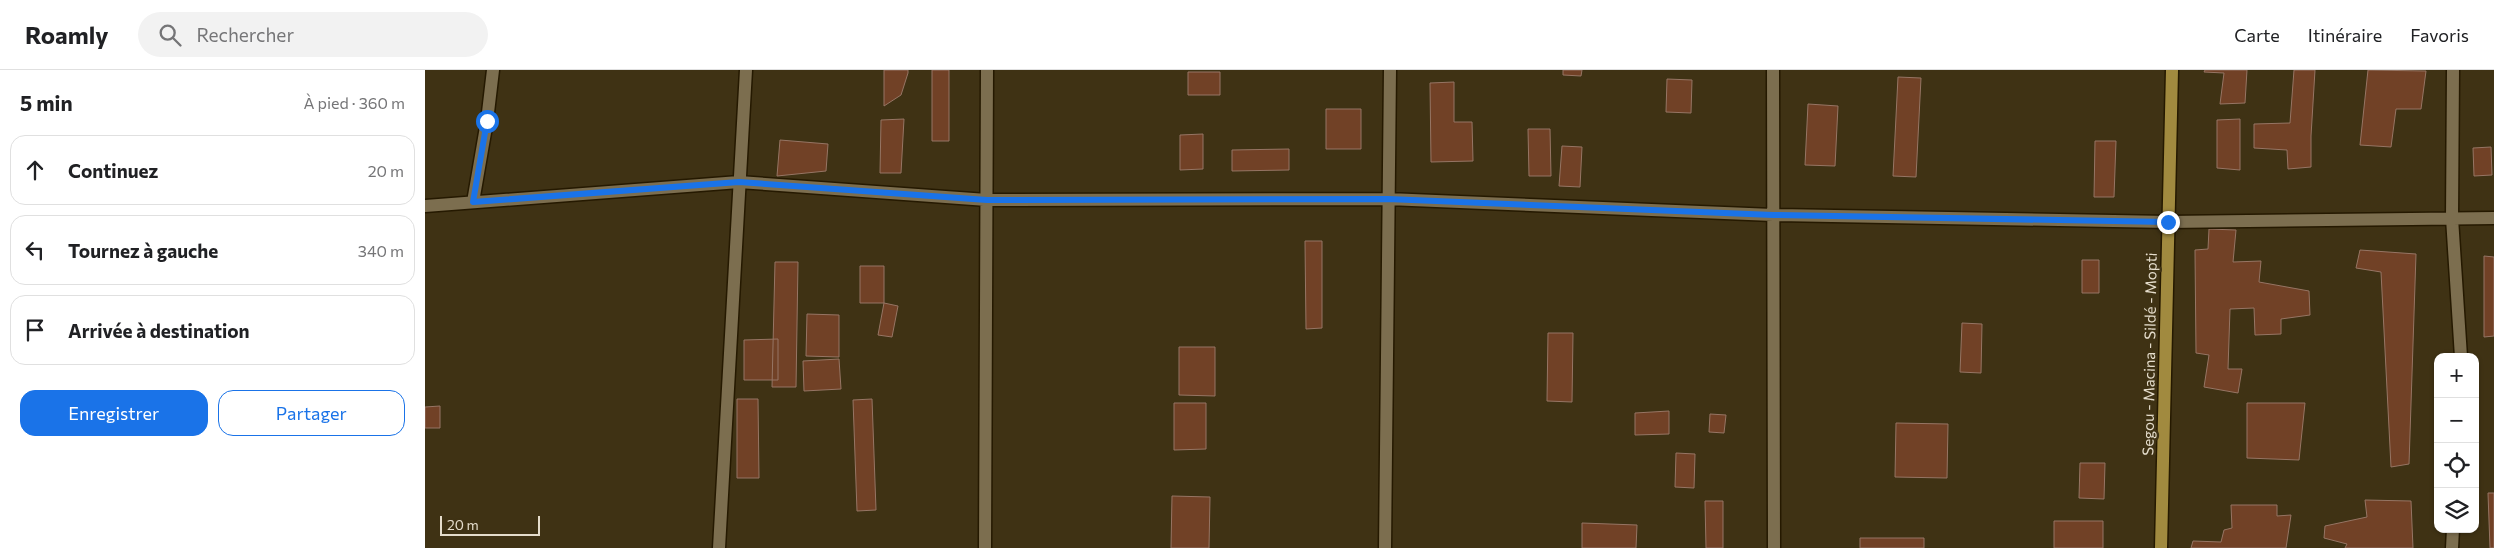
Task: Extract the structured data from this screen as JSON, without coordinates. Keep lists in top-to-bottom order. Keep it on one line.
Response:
{"streets":{"main road":["Segou - Macina - Sildé - Mopti"]},"scale_bar":"20 m","page":{"header":"Roamly","search":"Rechercher","nav":["Carte","Itinéraire","Favoris"],"heading":["5 min","À pied · 360 m"],"list":[["Continuez","20 m"],["Tournez à gauche","340 m"],"Arrivée à destination"],"map_buttons":["+","−"],"buttons":["Enregistrer","Partager"],"scale":"20 m"}}
